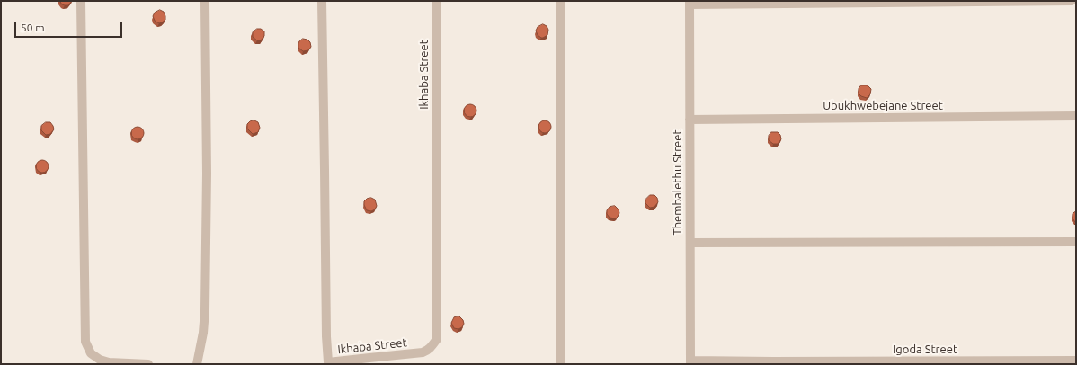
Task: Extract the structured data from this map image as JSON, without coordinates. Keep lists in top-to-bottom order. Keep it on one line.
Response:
{"streets":{"street":["Ikhaba Street","Ubukhwebejane Street","Thembalethu Street","Igoda Street"]},"crossings":[["Ubukhwebejane Street","Thembalethu Street"],["Thembalethu Street","Igoda Street"]],"scale_bar":"50 m"}
